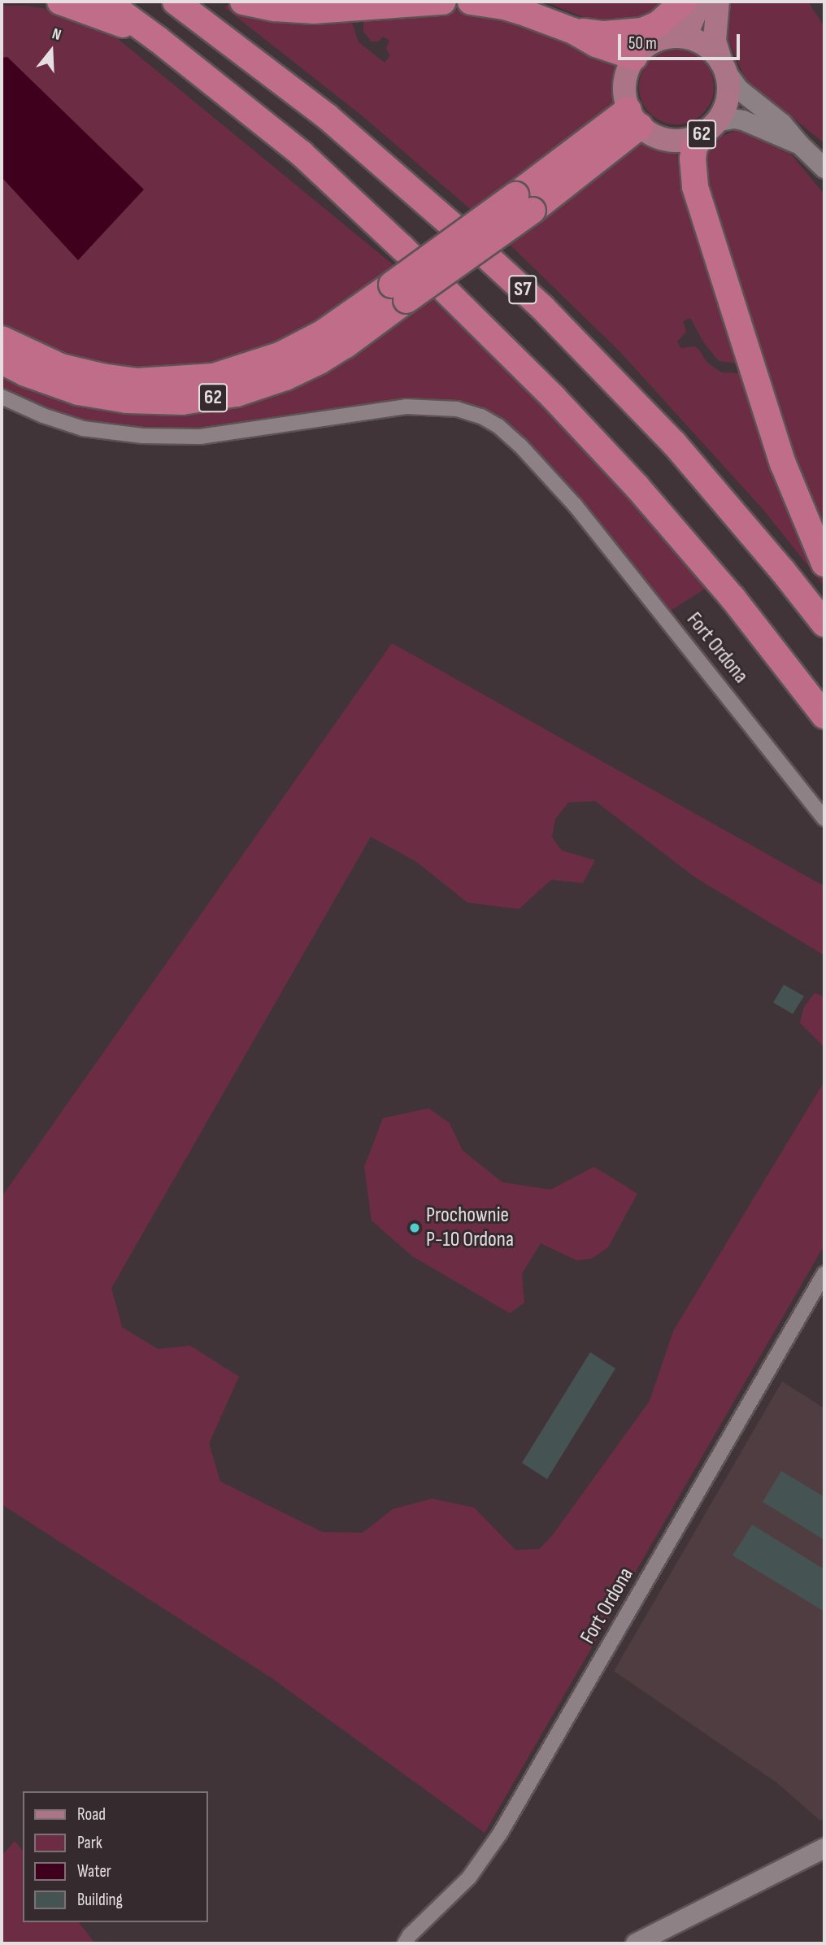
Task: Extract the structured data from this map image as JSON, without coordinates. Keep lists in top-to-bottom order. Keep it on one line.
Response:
{"streets":{"highway":["62","S7"],"street":["Fort Ordona"]},"places":["Prochownie P-10 Ordona"],"legend":["Road","Park","Water","Building"],"scale_bar":"50 m","north":"top"}
